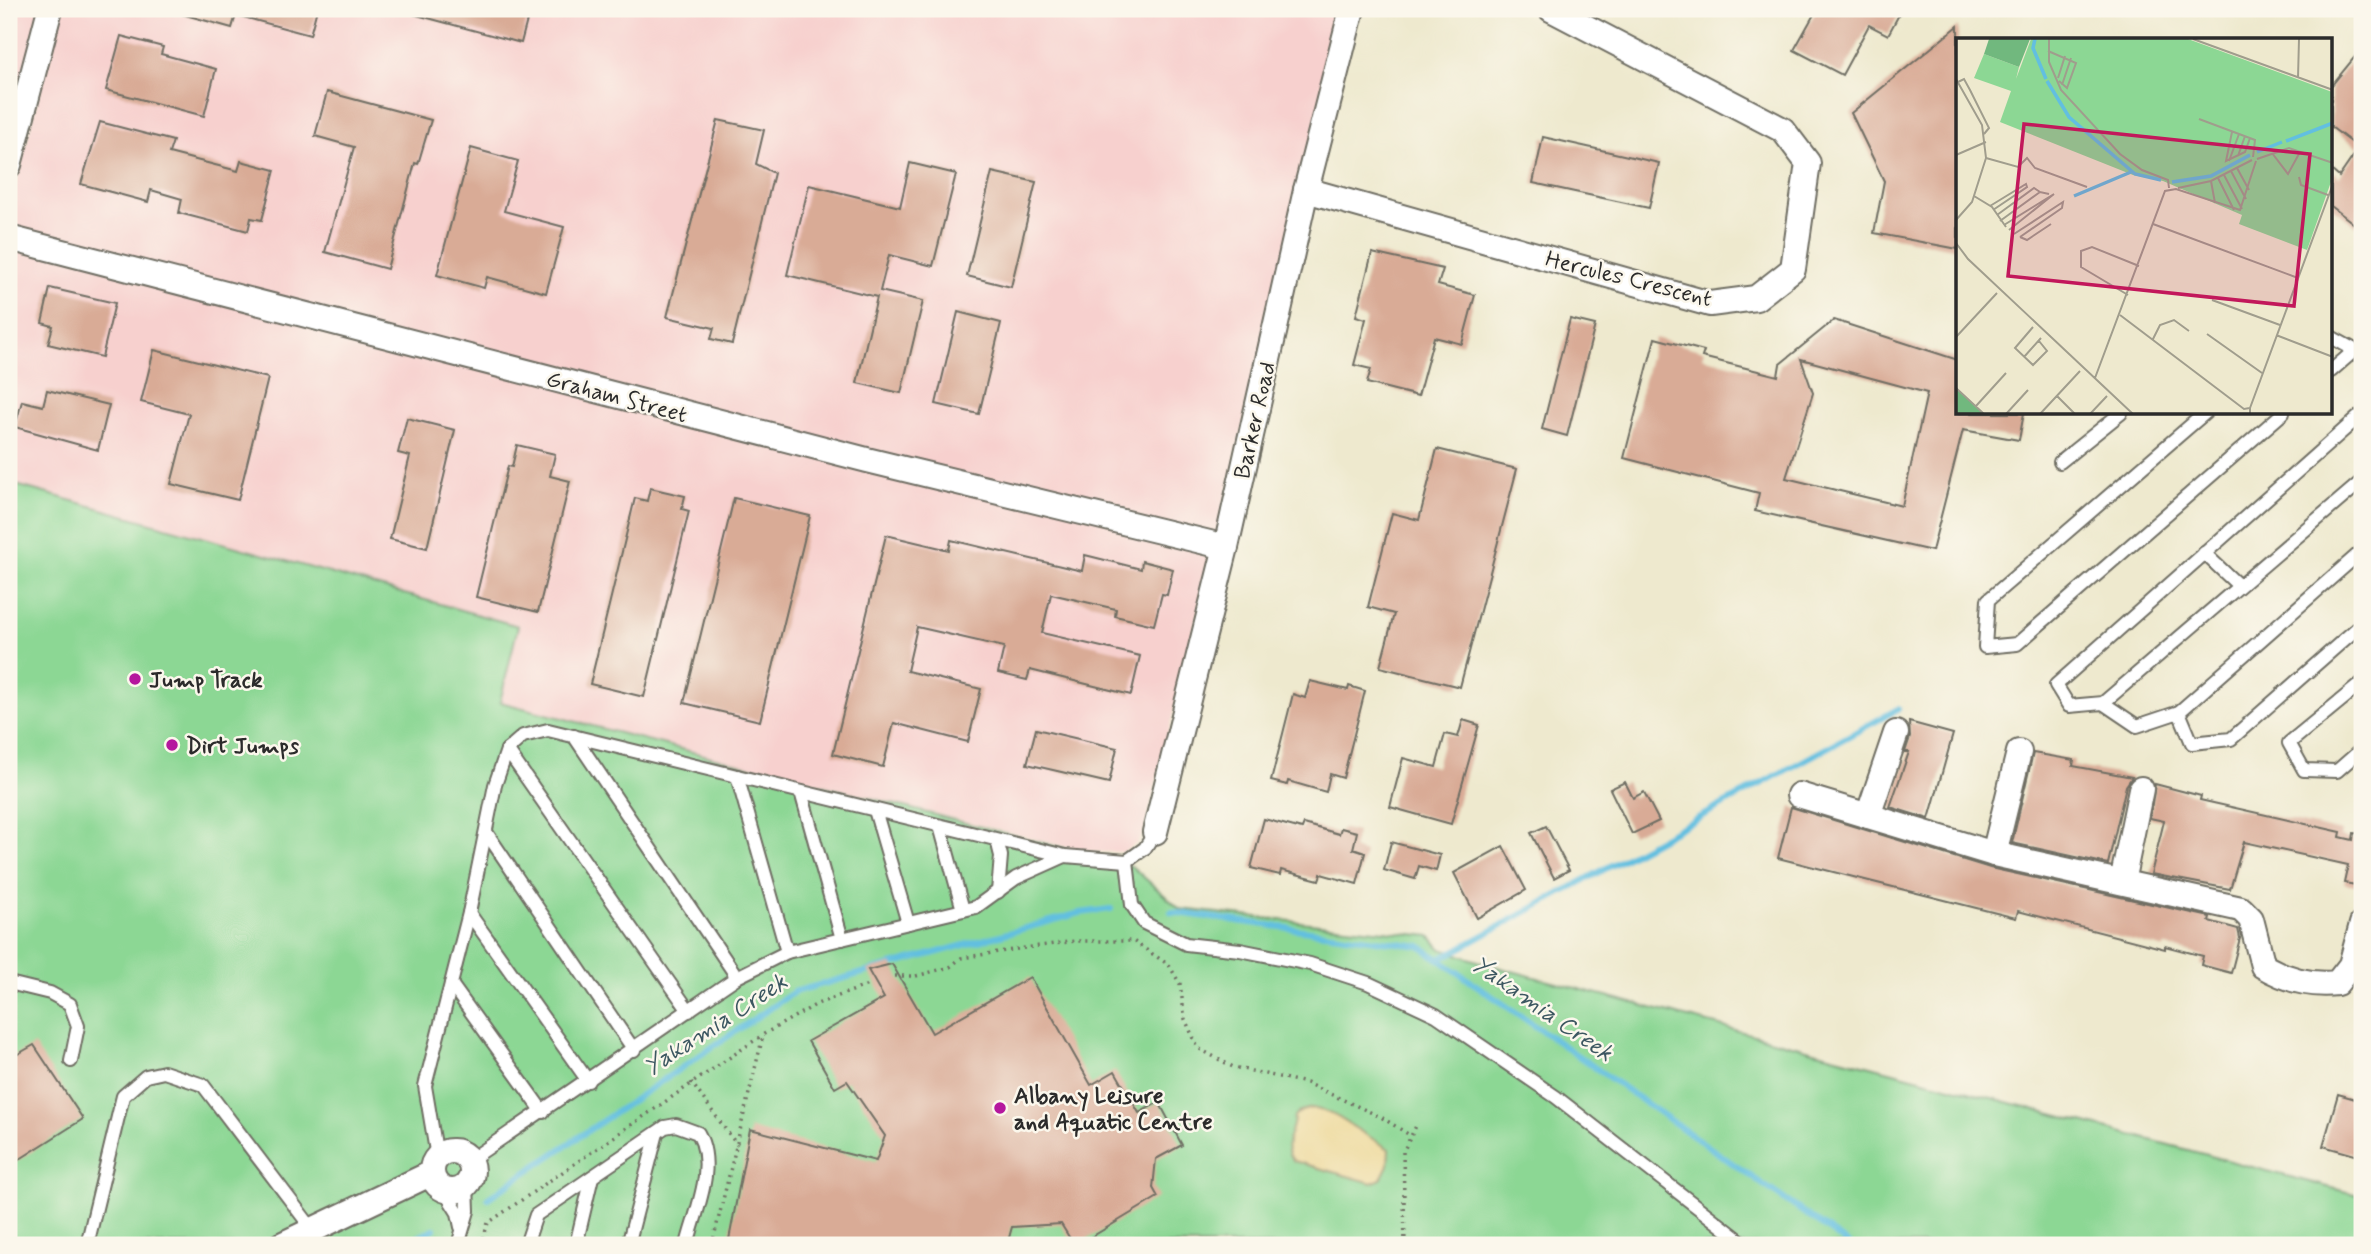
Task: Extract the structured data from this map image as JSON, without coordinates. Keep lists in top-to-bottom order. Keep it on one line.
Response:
{"streets":{"street":["Hercules Crescent","Graham Street","Barker Road"]},"crossings":[["Hercules Crescent","Barker Road"],["Graham Street","Barker Road"]],"water":["Yakamia Creek"],"places":["Jump Track","Dirt Jumps","Albany Leisure and Aquatic Centre"]}
